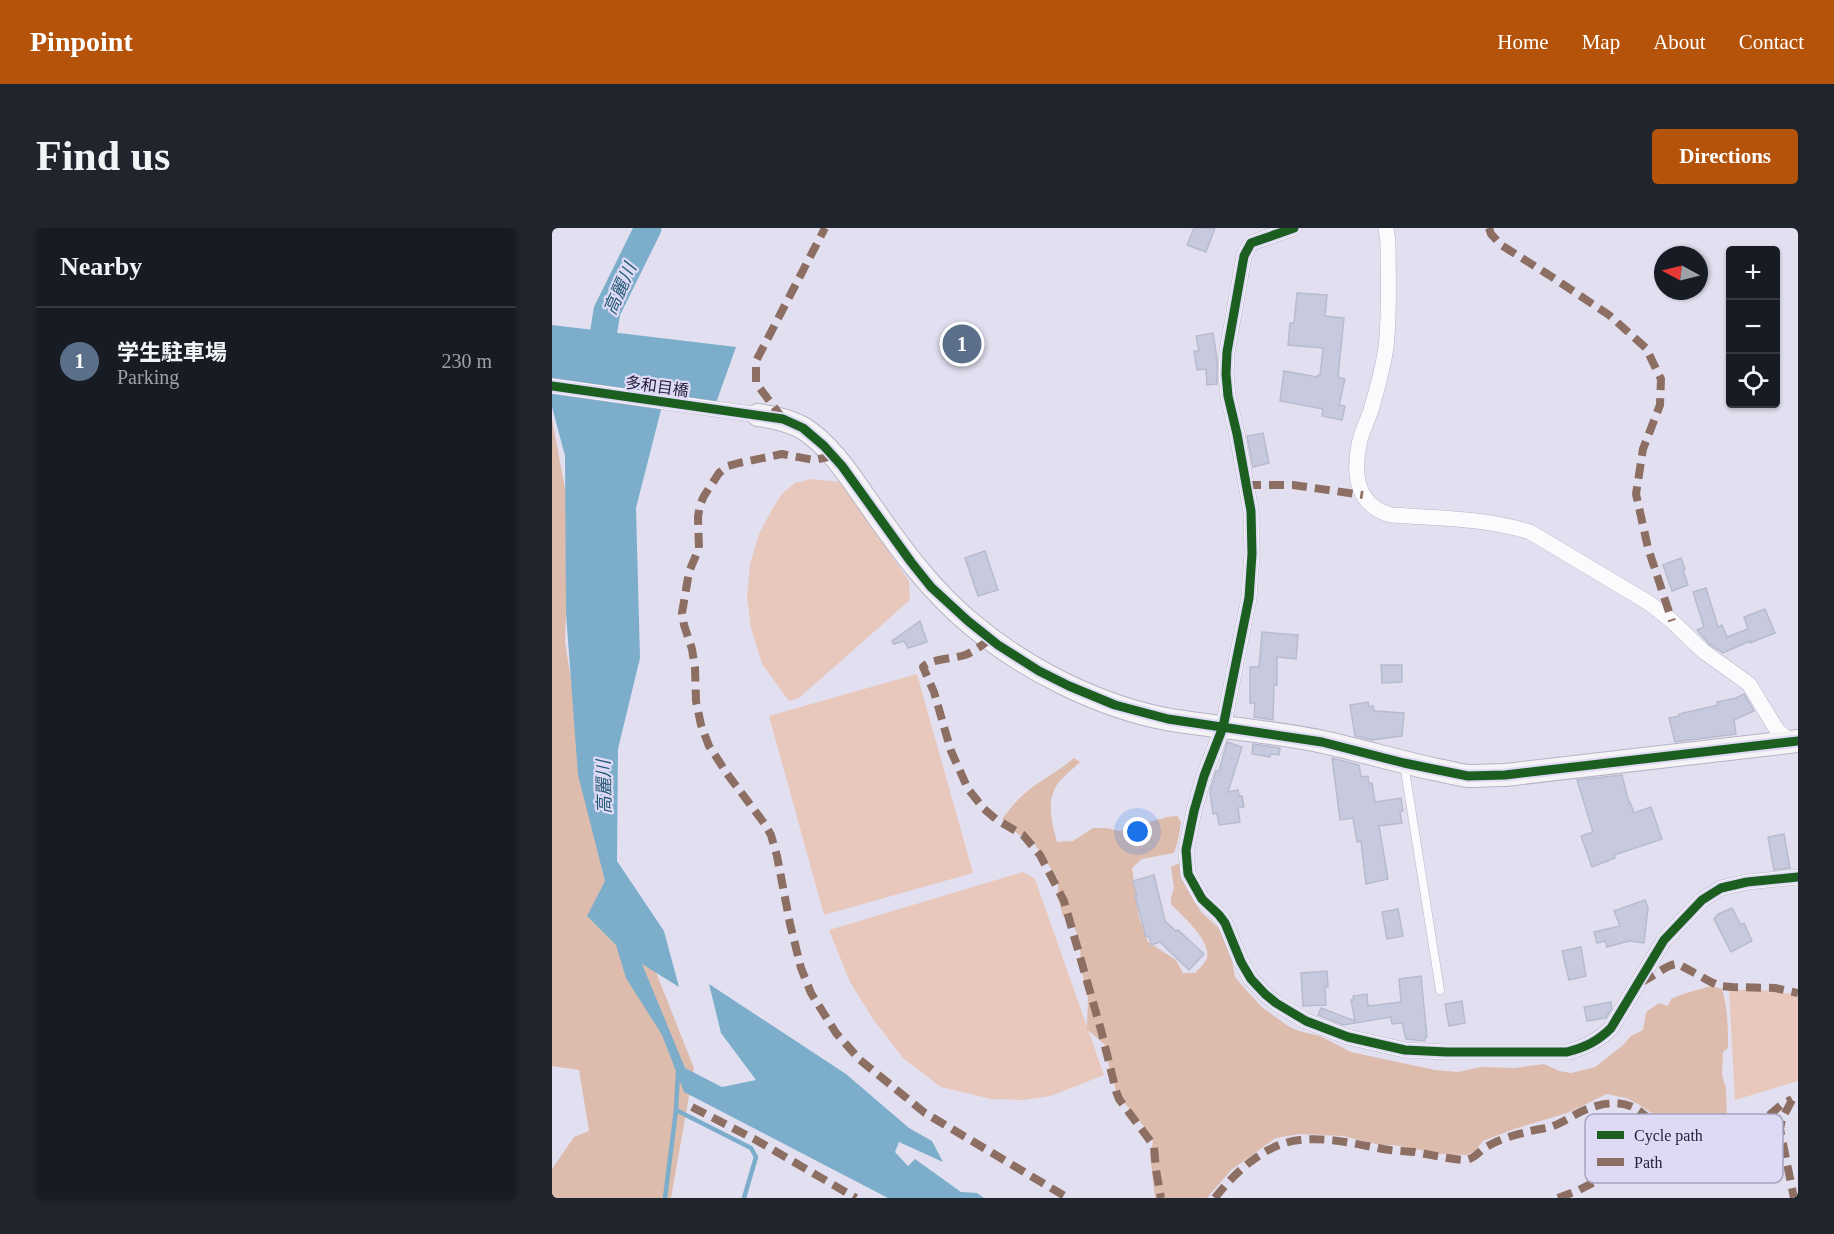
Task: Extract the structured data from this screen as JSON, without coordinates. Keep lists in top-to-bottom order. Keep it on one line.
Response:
{"streets":{"street":["多和目橋"]},"water":["高麗川"],"legend":["Cycle path","Path"],"north":"left","page":{"header":"Pinpoint","nav":["Home","Map","About","Contact"],"buttons":"Directions","title":"Find us","heading":"Nearby","map_buttons":["+","−"],"list":[{"mark":"1","name":"学生駐車場","note":"Parking","value":"230 m"}],"pins":"1"}}
